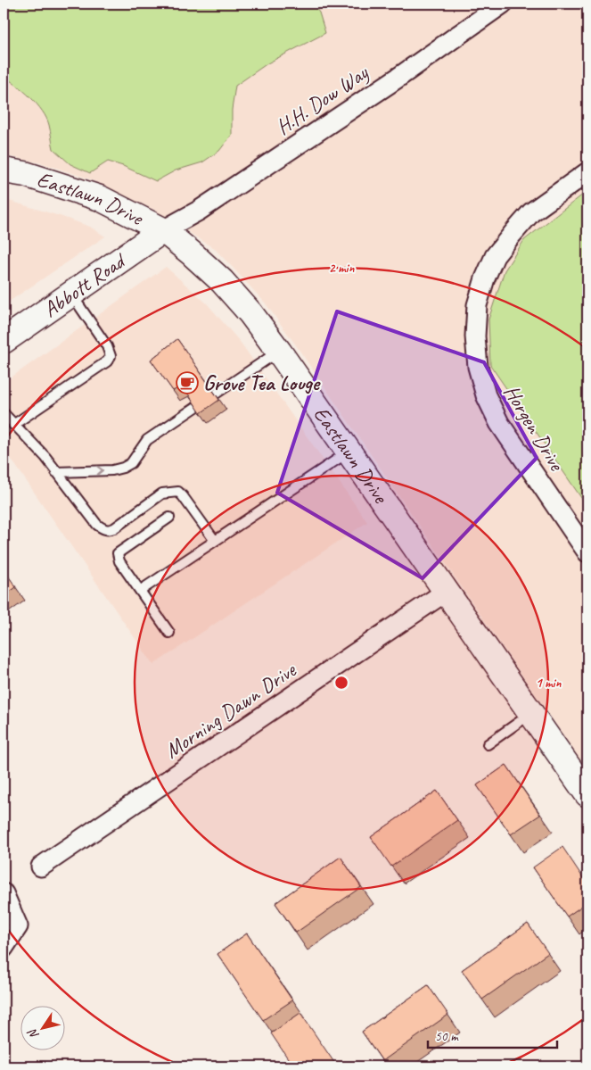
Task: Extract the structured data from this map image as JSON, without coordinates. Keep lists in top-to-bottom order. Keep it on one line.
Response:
{"streets":{"street":["H.H. Dow Way","Eastlawn Drive","Abbott Road","Horgen Drive","Morning Dawn Drive"]},"crossings":[["H.H. Dow Way","Eastlawn Drive"],["H.H. Dow Way","Abbott Road"],["Eastlawn Drive","Abbott Road"],["Eastlawn Drive","Morning Dawn Drive"]],"places":{"cafe":["Grove Tea Louge"]},"scale_bar":"50 m","north":"bottom left","rings":["2 min","1 min"]}
